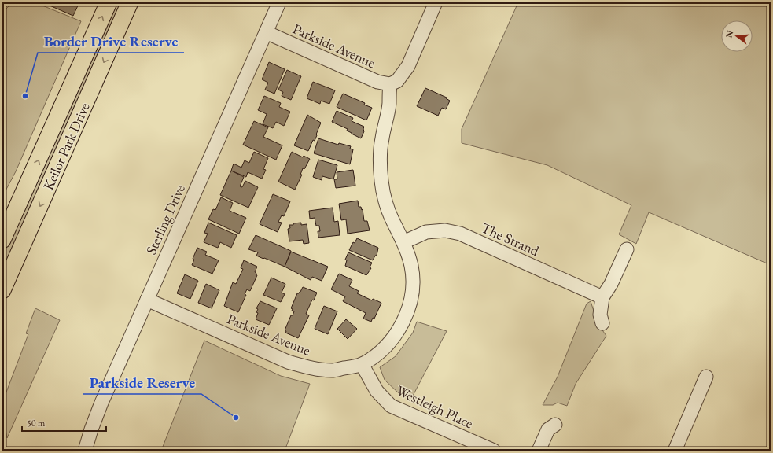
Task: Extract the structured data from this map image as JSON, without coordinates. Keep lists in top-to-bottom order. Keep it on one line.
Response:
{"streets":{"main road":["Keilor Park Drive"],"street":["Parkside Avenue","Sterling Drive","The Strand","Westleigh Place"]},"crossings":[["Parkside Avenue","Sterling Drive"],["Parkside Avenue","The Strand"],["Parkside Avenue","Westleigh Place"]],"places":["Border Drive Reserve","Parkside Reserve"],"scale_bar":"50 m","north":"left"}
